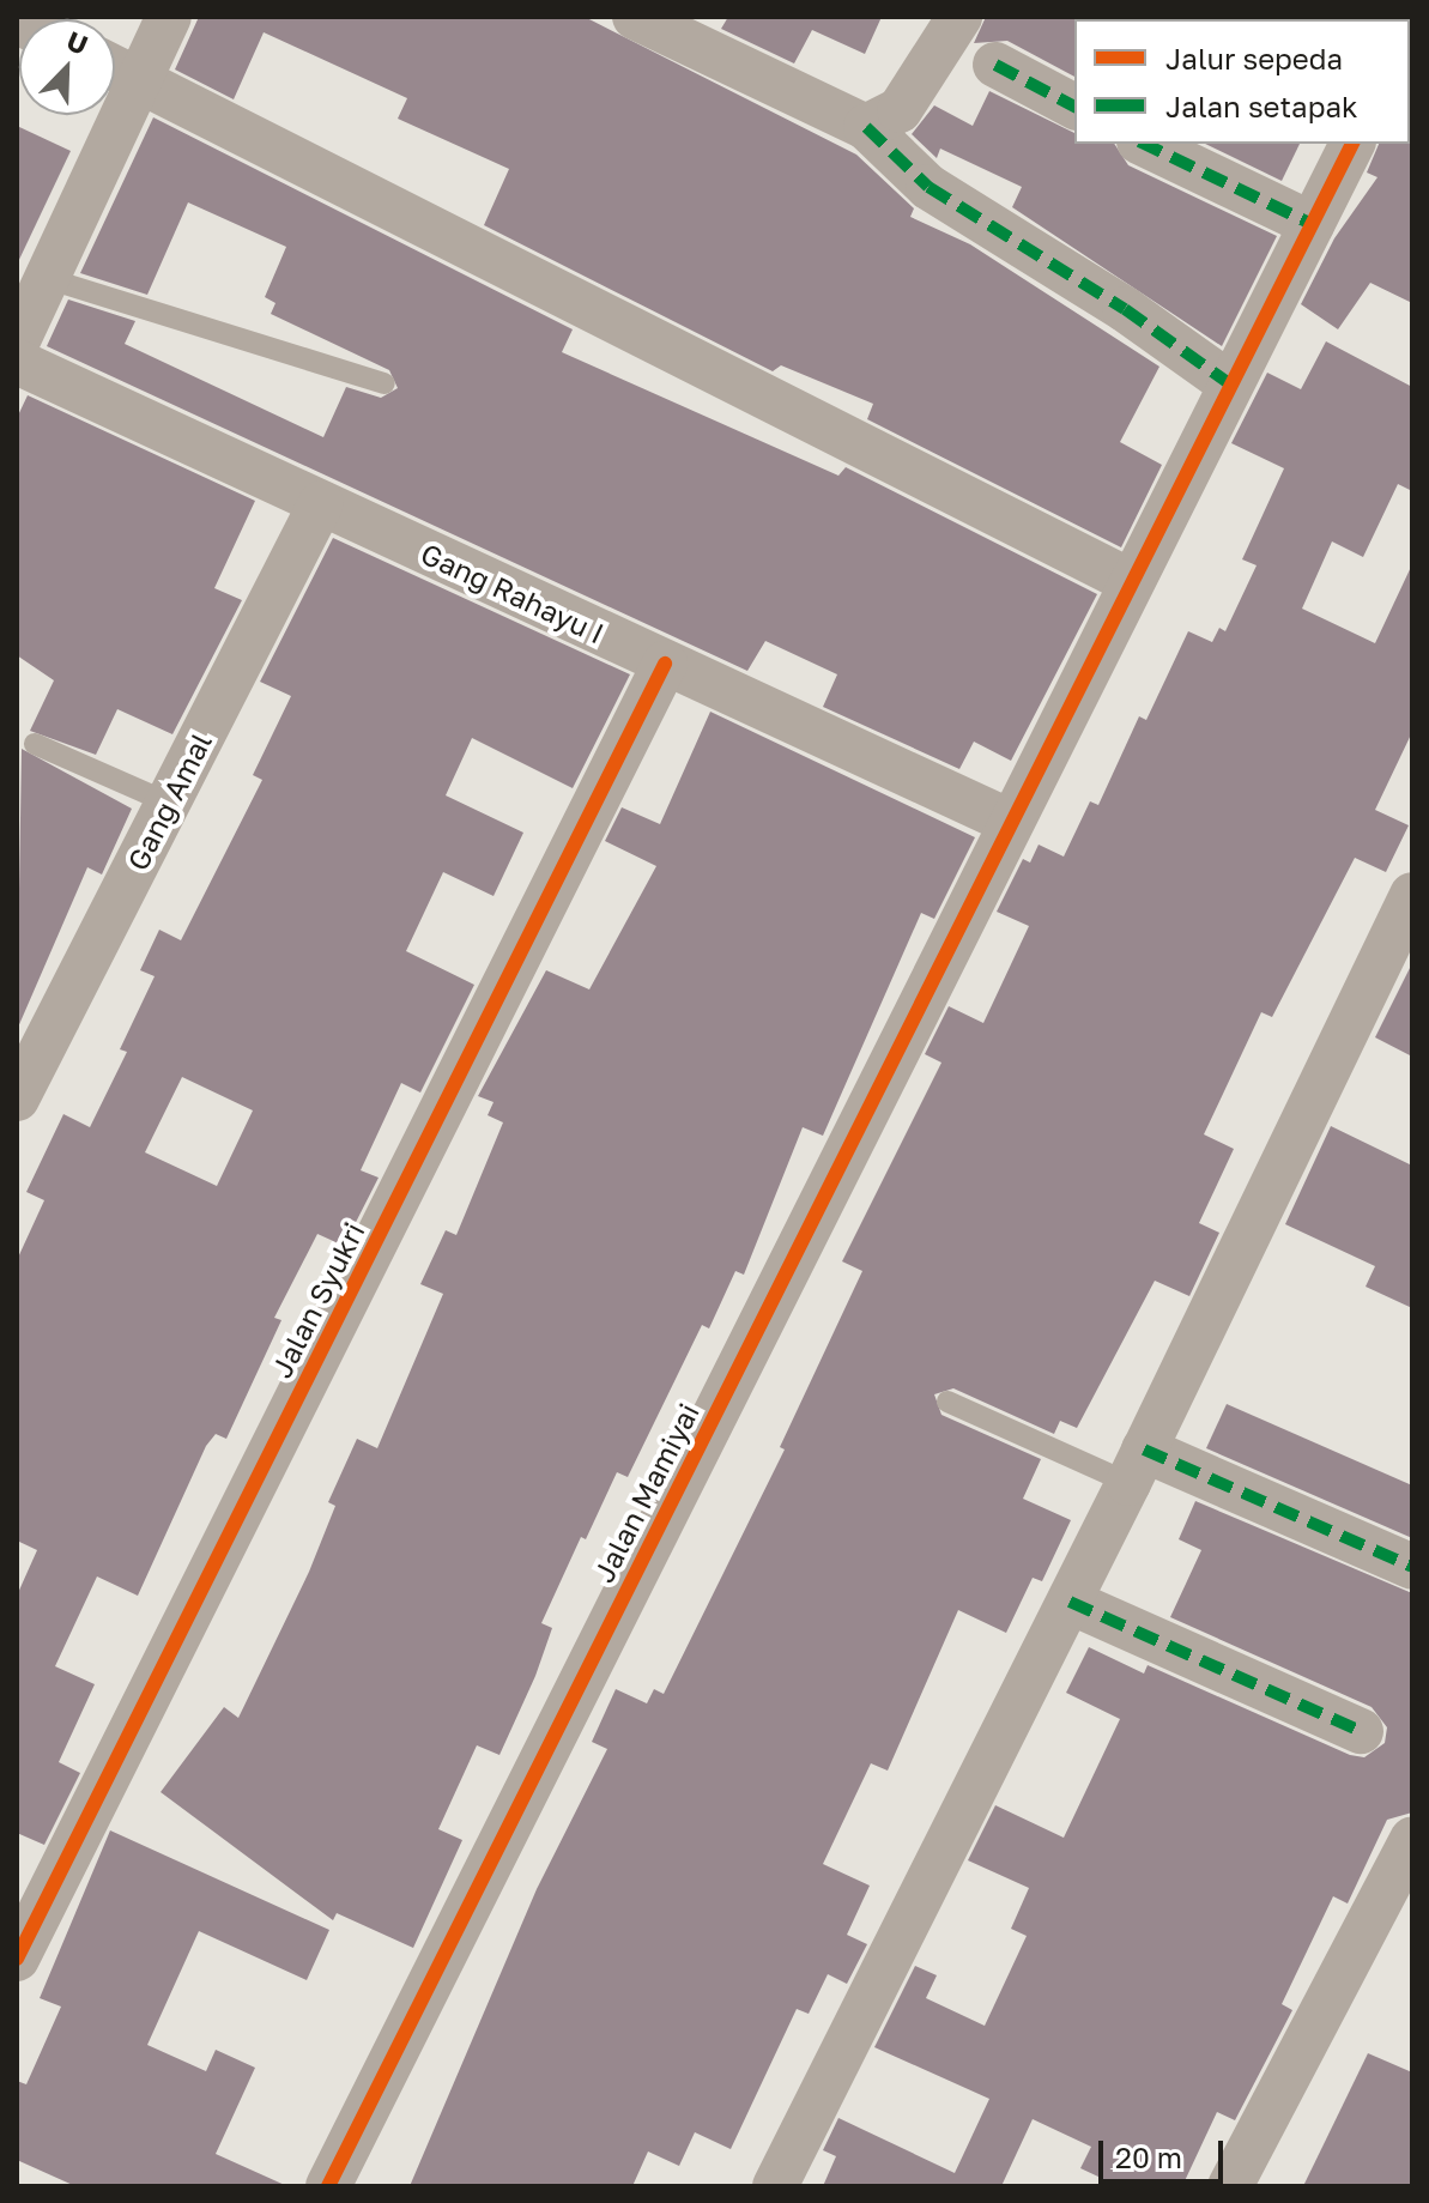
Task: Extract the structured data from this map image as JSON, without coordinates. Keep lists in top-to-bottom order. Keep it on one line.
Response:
{"streets":{"street":["Gang Rahayu I","Gang Amal","Jalan Syukri","Jalan Mamiyai"]},"crossings":[["Gang Rahayu I","Gang Amal"],["Gang Rahayu I","Jalan Syukri"],["Gang Rahayu I","Jalan Mamiyai"]],"legend":["Jalur sepeda","Jalan setapak"],"scale_bar":"20 m","north":"top right"}
